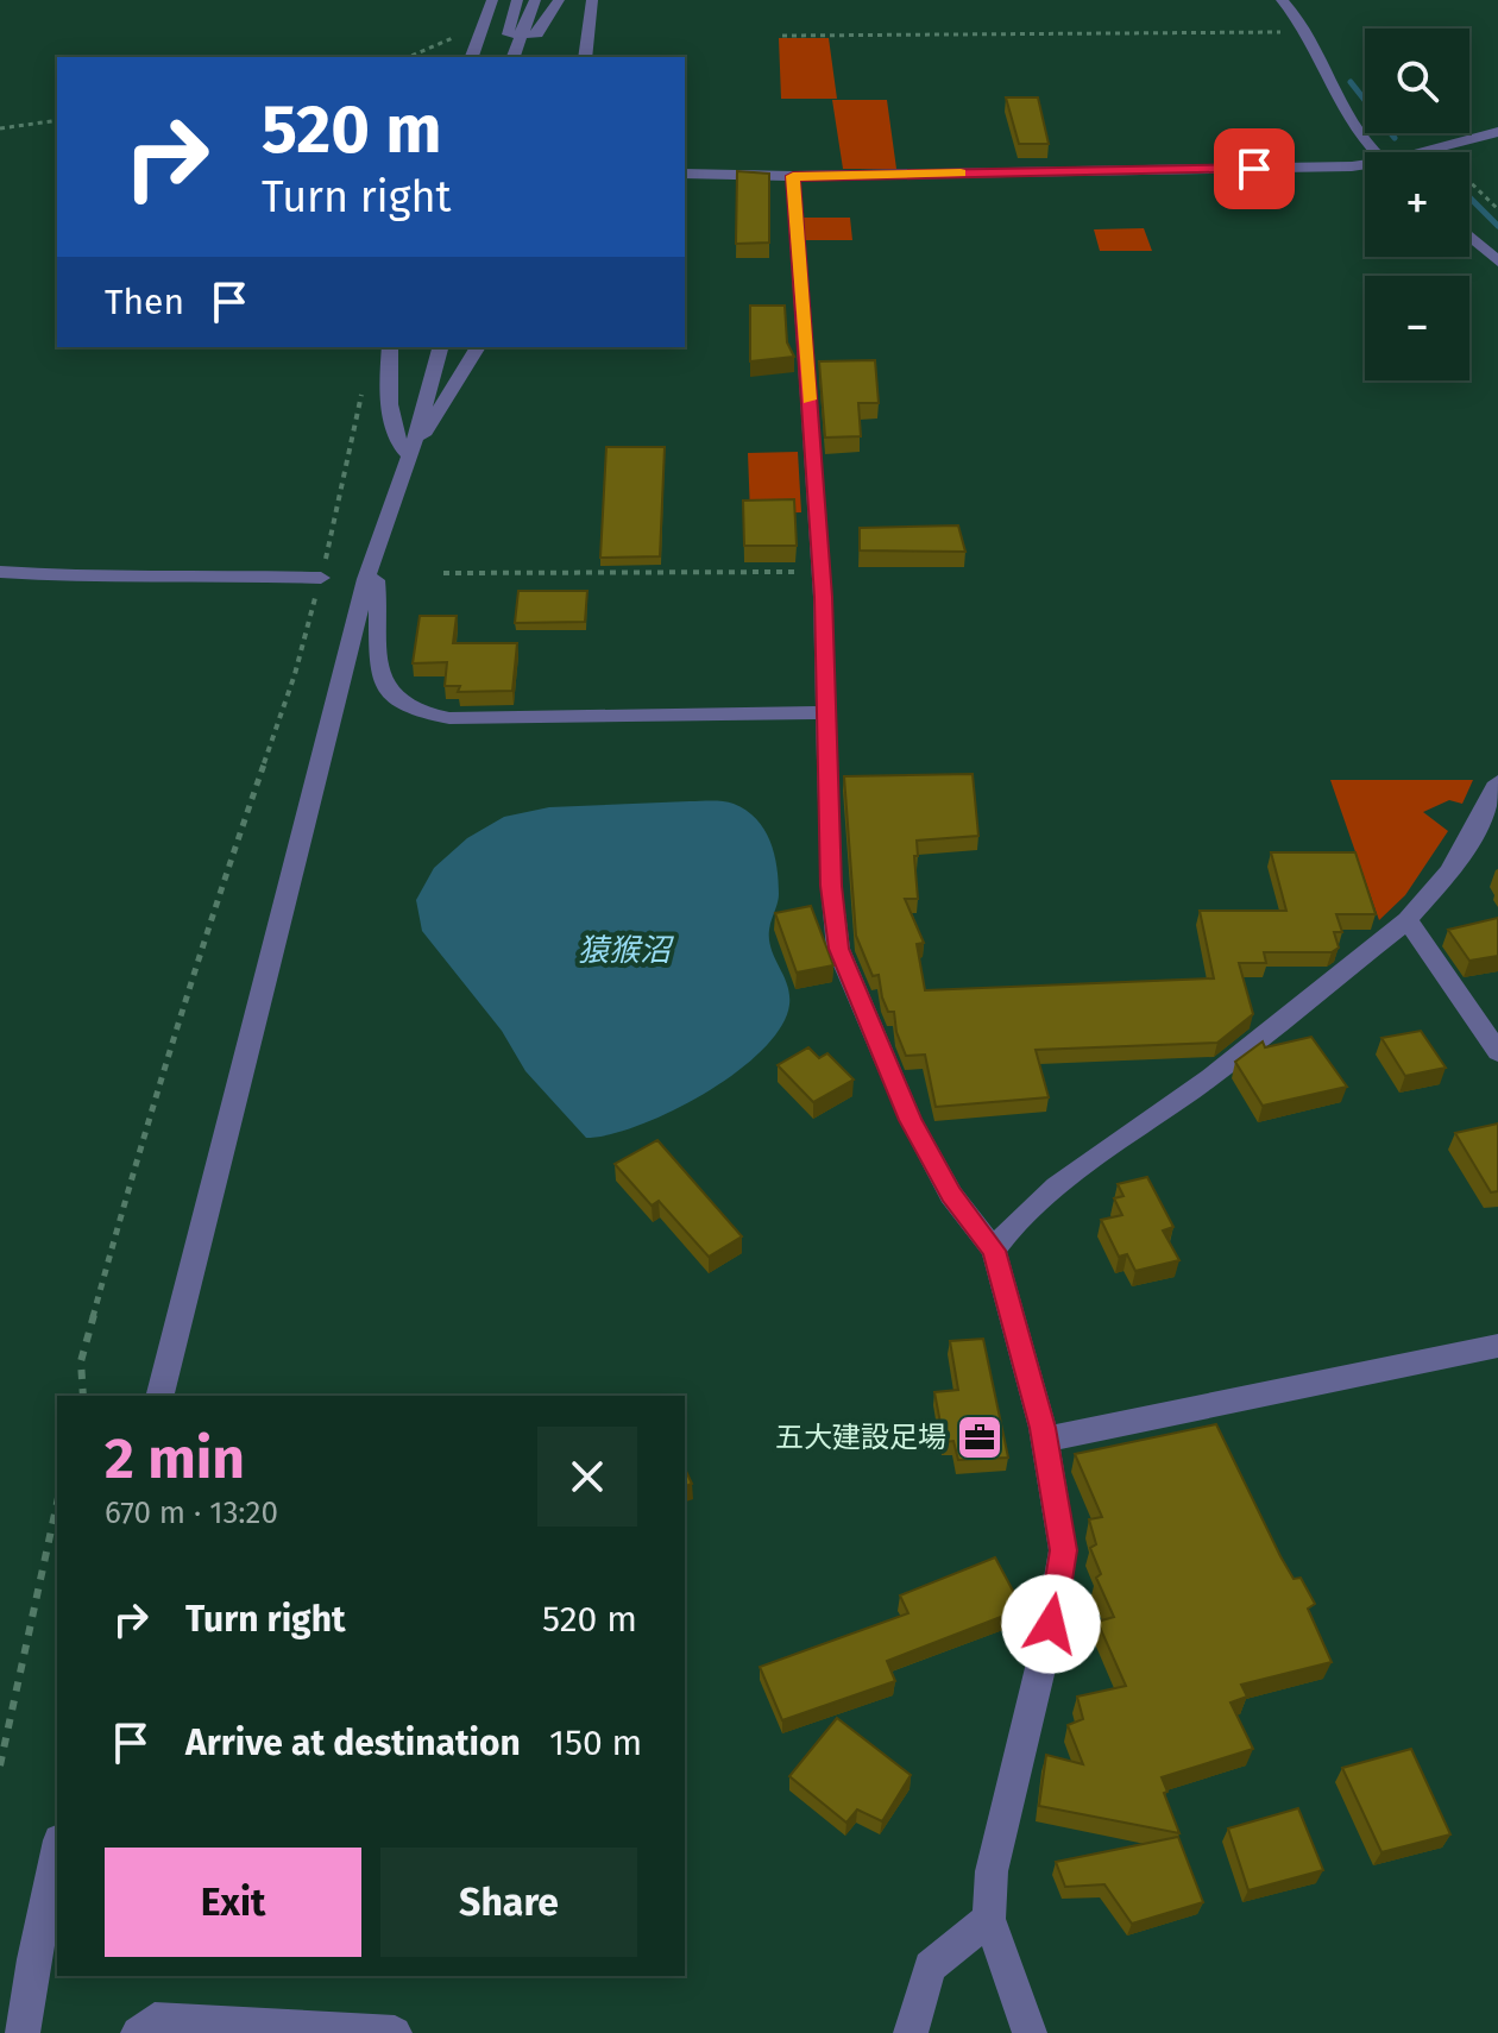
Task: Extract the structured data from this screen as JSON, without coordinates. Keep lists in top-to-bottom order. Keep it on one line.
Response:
{"water":["猿猴沼"],"places":{"office":["五大建設足場"]},"page":{"map_buttons":["+","−"],"turn":["520 m","Turn right"],"then":"Then","heading":["2 min","670 m · 13:20"],"list":[{"name":"Turn right","value":"520 m"},{"name":"Arrive at destination","value":"150 m"}],"buttons":["Exit","Share"]}}
